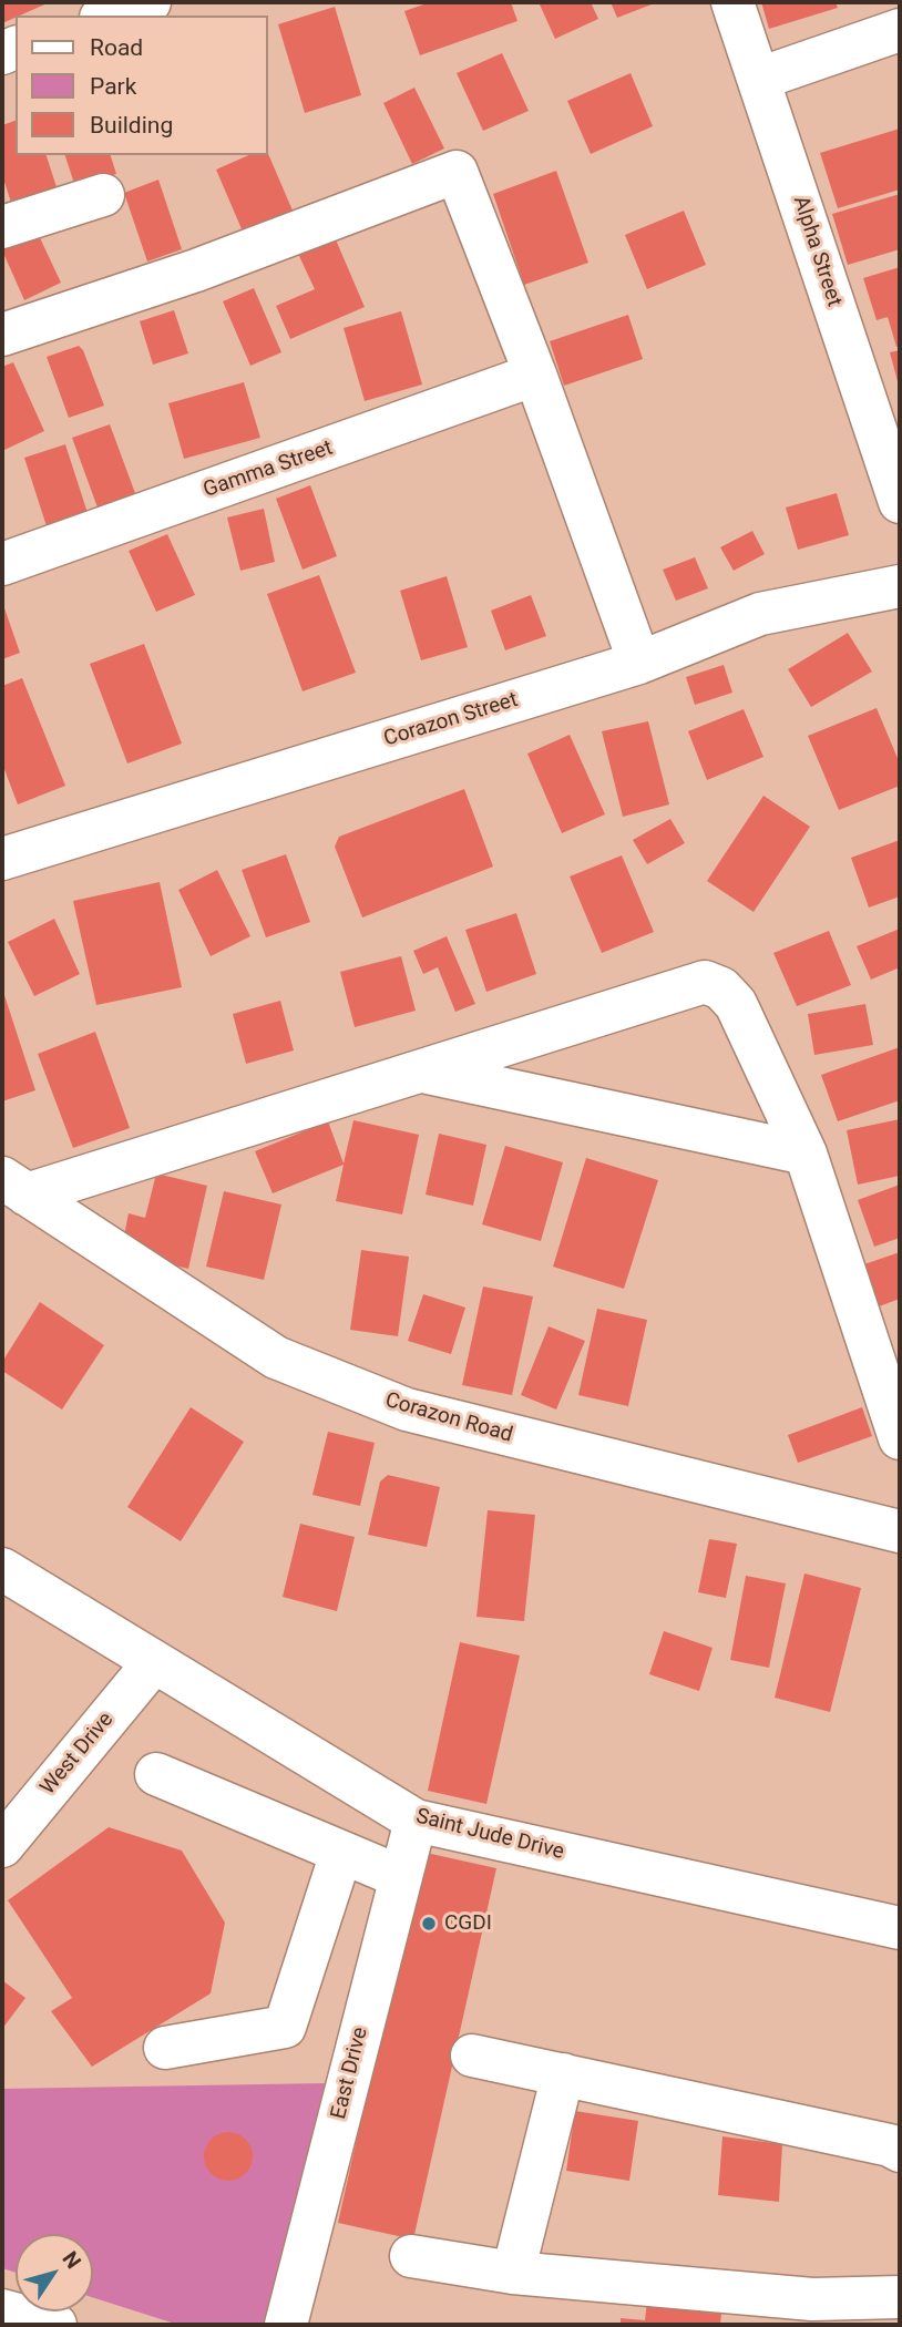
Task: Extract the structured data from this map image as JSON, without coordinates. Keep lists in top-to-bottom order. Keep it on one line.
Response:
{"streets":{"main road":["Alpha Street","Gamma Street","Corazon Street","Corazon Road","West Drive","Saint Jude Drive","East Drive"]},"crossings":[["West Drive","Saint Jude Drive"],["Saint Jude Drive","East Drive"]],"places":["CGDI"],"legend":["Road","Park","Building"],"north":"top right"}
